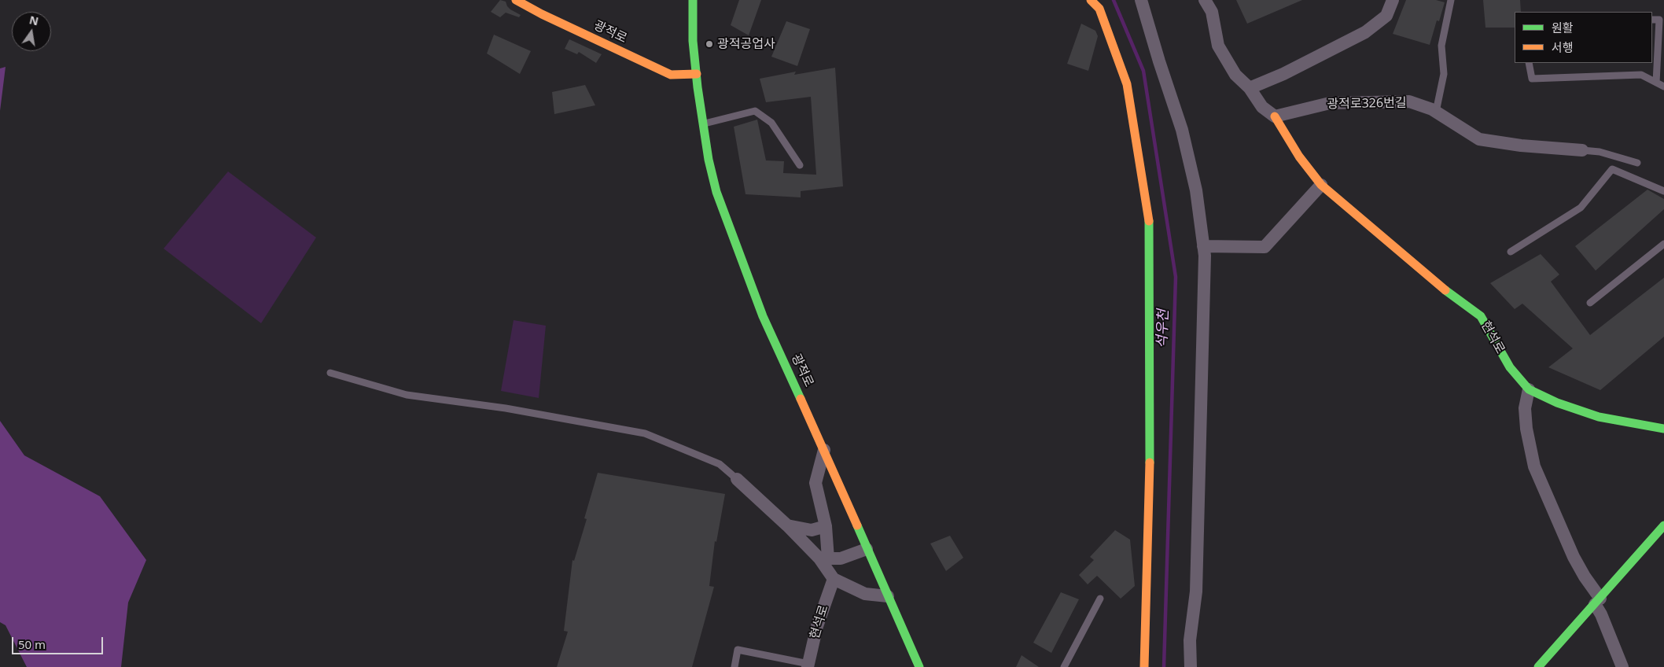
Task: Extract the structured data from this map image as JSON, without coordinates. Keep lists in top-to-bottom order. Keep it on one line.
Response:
{"streets":{"street":["광적로","광적로326번길","현석로"]},"crossings":[["광적로326번길","현석로"]],"water":["석우천"],"places":["광적공업사"],"legend":["원활","서행"],"scale_bar":"50 m","north":"top"}
